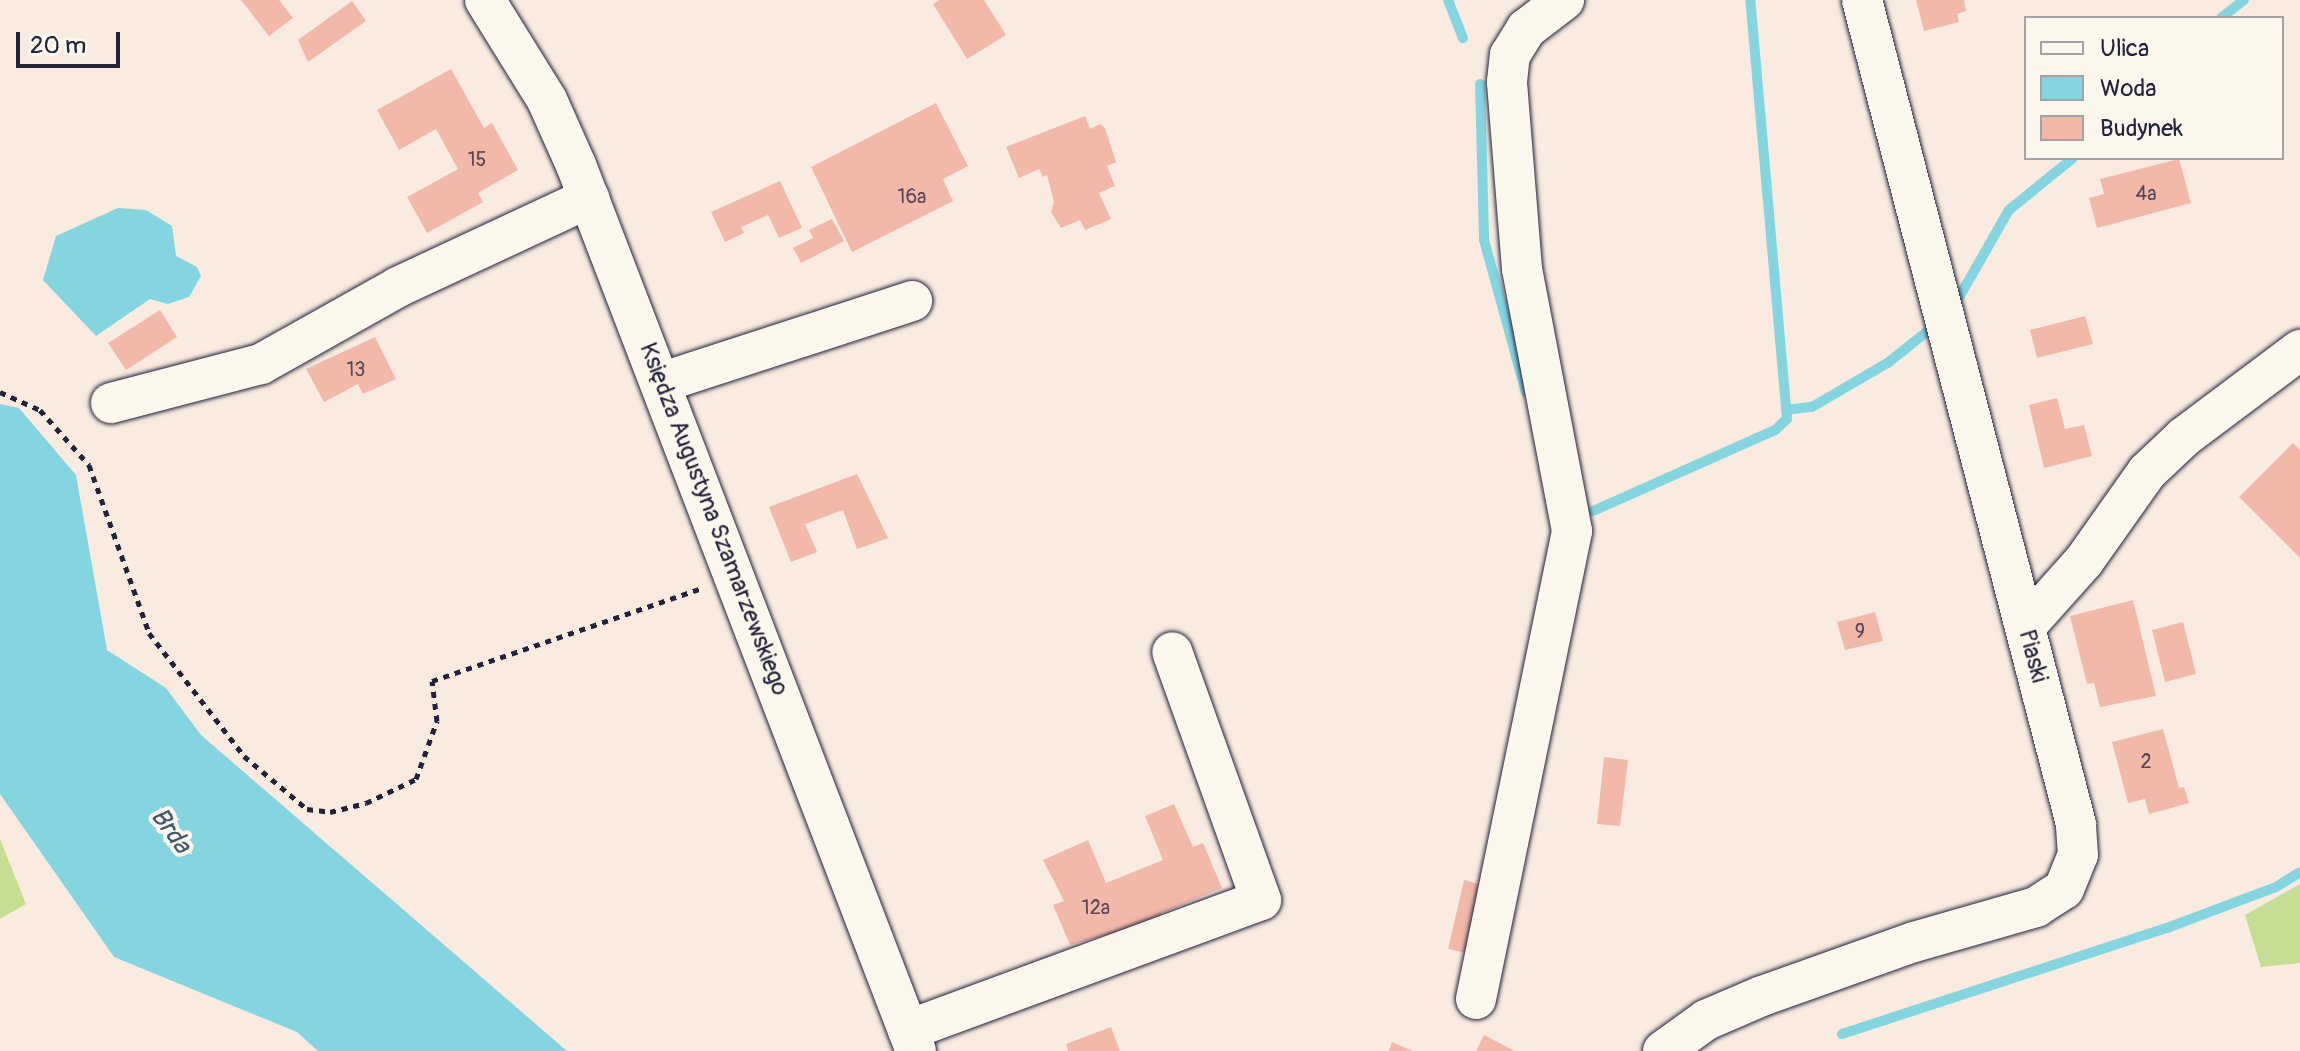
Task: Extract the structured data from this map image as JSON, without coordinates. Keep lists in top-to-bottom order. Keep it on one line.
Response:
{"streets":{"street":["Księdza Augustyna Szamarzewskiego","Piaski"]},"water":["Brda"],"house_numbers":["15","4a","16a","13","9","2","12a"],"legend":["Ulica","Woda","Budynek"],"scale_bar":"20 m"}
